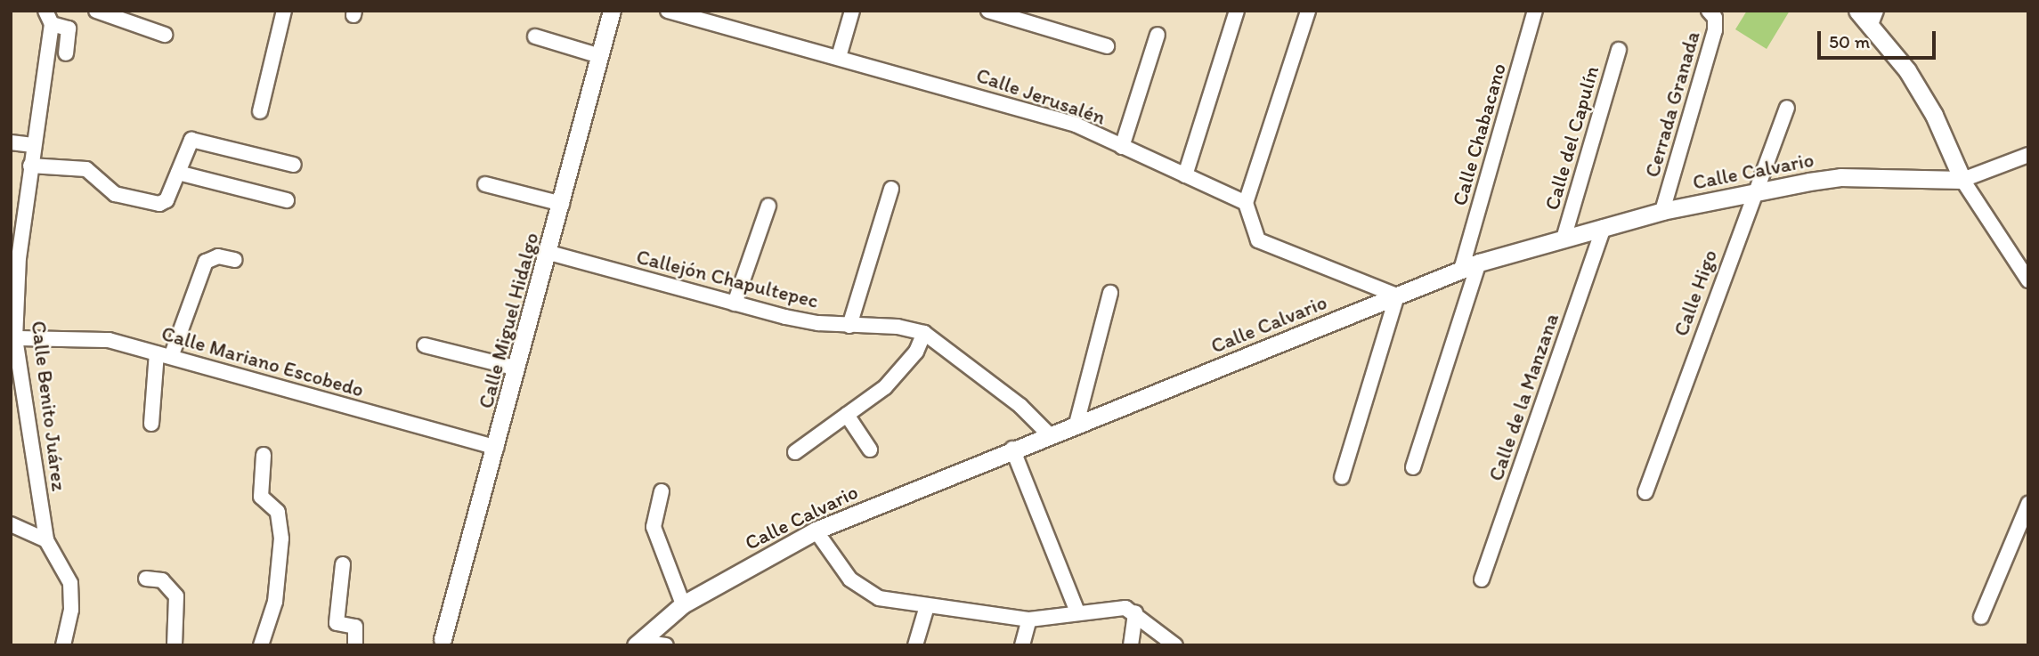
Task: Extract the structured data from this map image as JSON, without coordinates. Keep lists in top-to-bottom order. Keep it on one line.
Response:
{"streets":{"street":["Calle Jerusalén","Cerrada Granada","Calle Chabacano","Calle del Capulín","Calle Calvario","Callejón Chapultepec","Calle Higo","Calle Miguel Hidalgo","Calle Mariano Escobedo","Calle de la Manzana","Calle Benito Juárez"]},"crossings":[["Cerrada Granada","Calle Calvario"],["Calle Chabacano","Calle Calvario"],["Calle del Capulín","Calle Calvario"],["Calle Calvario","Callejón Chapultepec"],["Calle Calvario","Calle Higo"],["Calle Calvario","Calle de la Manzana"],["Callejón Chapultepec","Calle Miguel Hidalgo"],["Calle Miguel Hidalgo","Calle Mariano Escobedo"],["Calle Mariano Escobedo","Calle Benito Juárez"]],"scale_bar":"50 m"}
